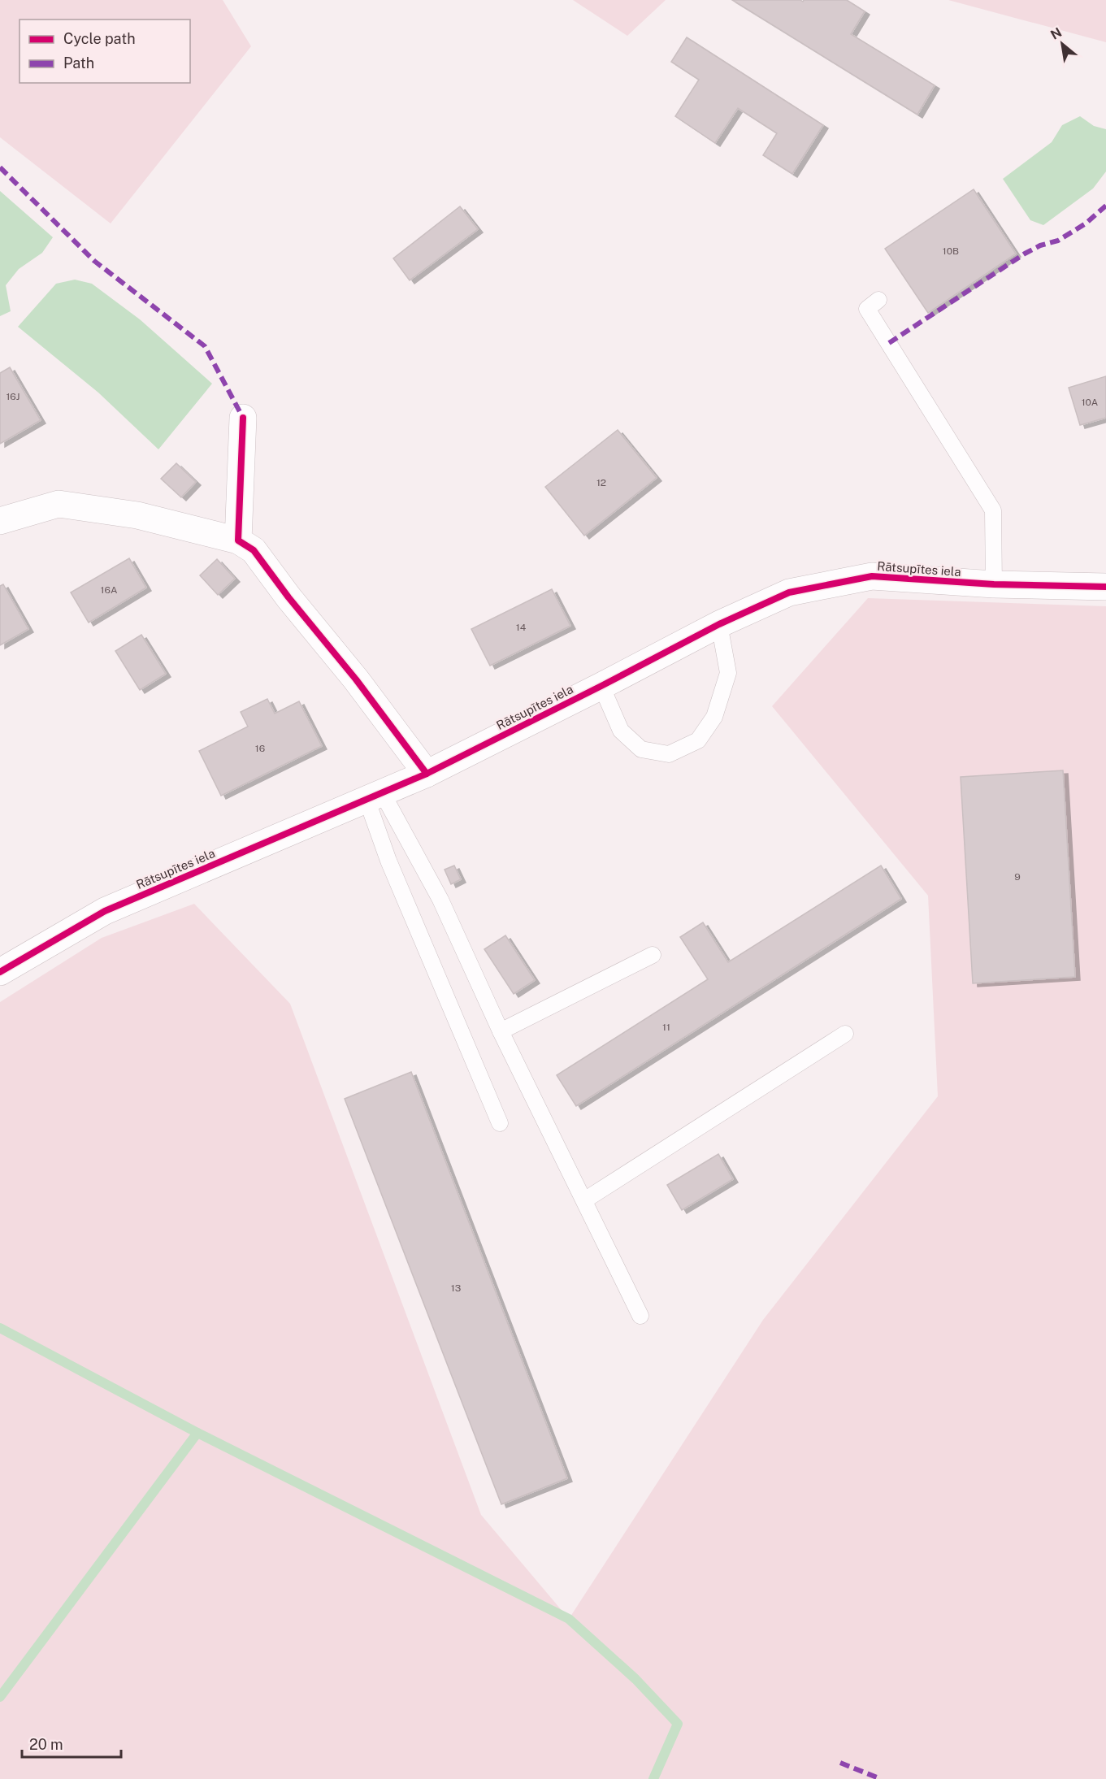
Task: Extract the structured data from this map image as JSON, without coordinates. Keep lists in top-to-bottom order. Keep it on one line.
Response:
{"streets":{"street":["Rātsupītes iela"]},"house_numbers":["10B","16J","10A","12","16A","14","16","9","11","13"],"legend":["Cycle path","Path"],"scale_bar":"20 m","north":"top left"}
